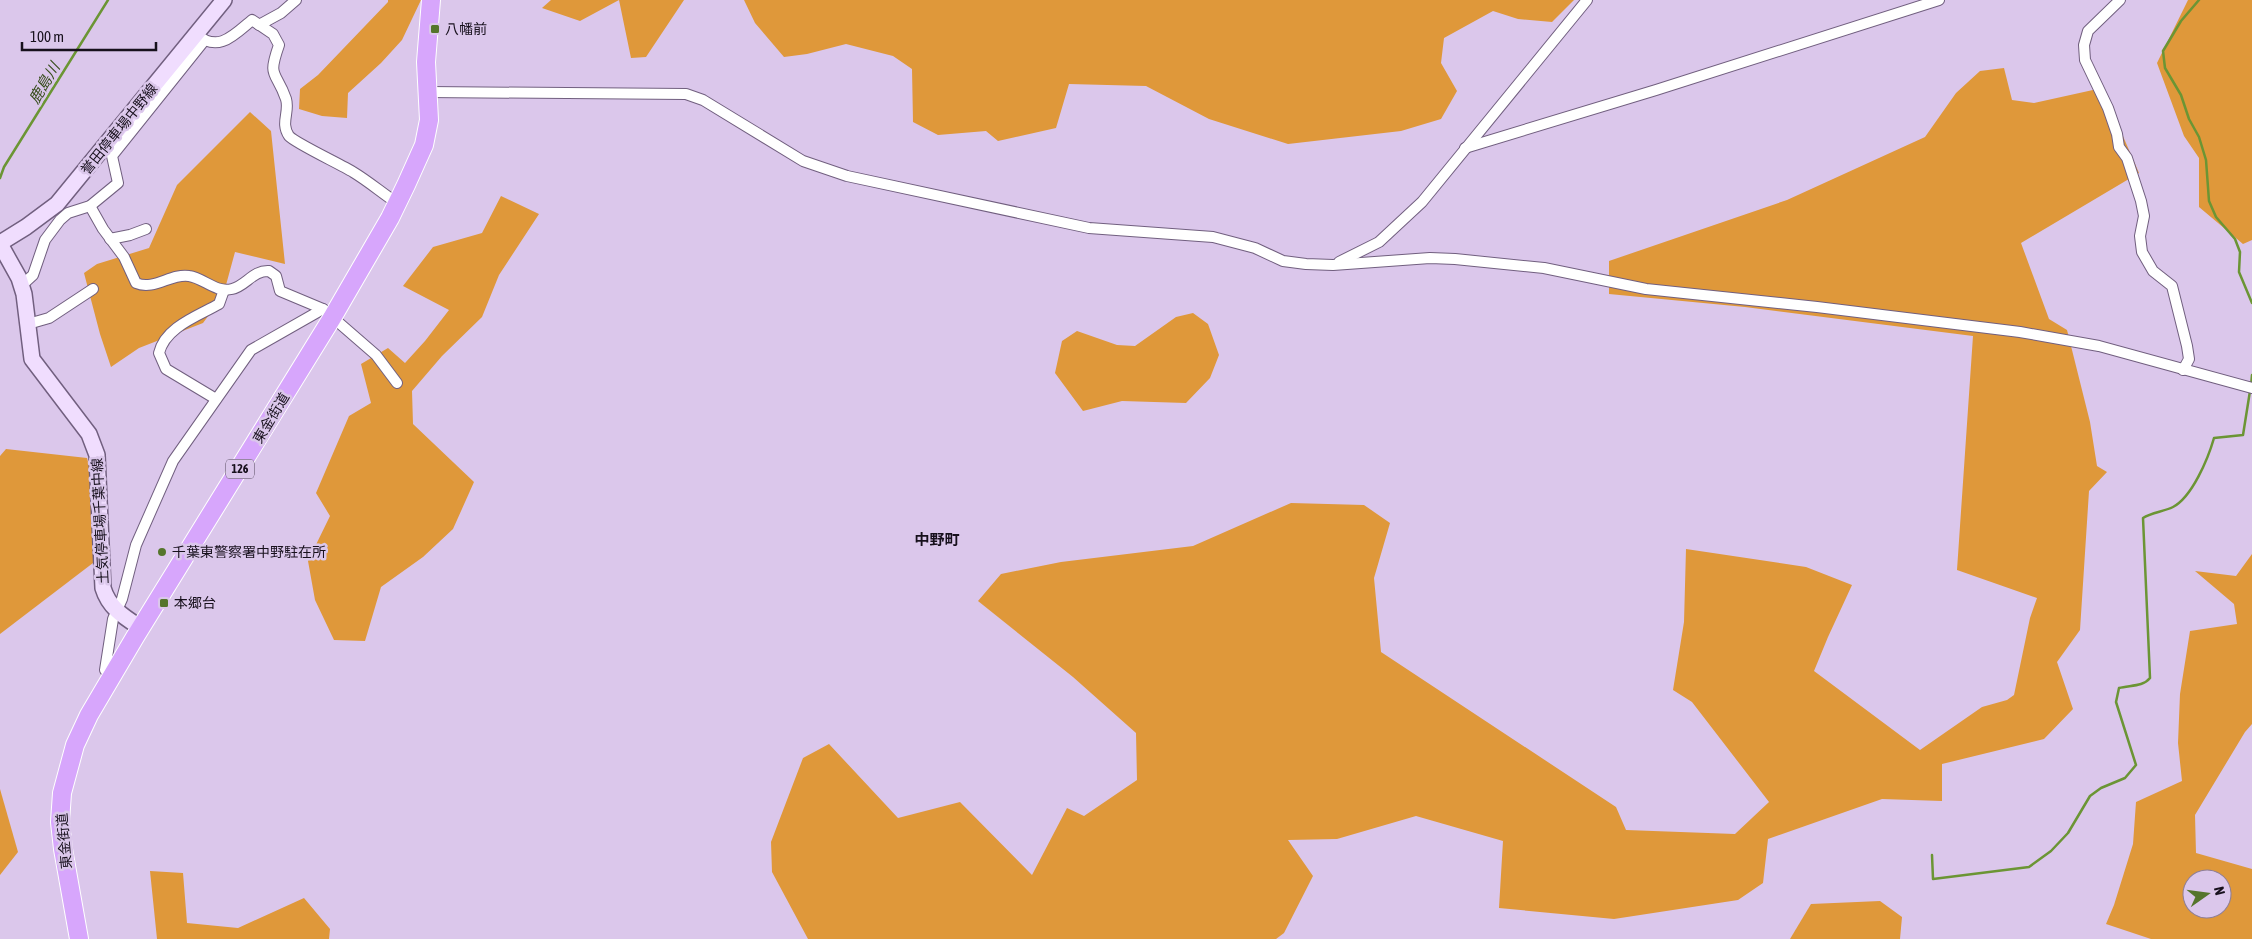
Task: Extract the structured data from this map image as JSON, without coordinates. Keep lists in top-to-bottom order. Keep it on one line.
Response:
{"streets":{"highway":["東金街道","126"],"main road":["誉田停車場中野線","土気停車場千葉中線"]},"crossings":[["誉田停車場中野線","土気停車場千葉中線"],["東金街道","土気停車場千葉中線"]],"districts":["中野町"],"water":["鹿島川"],"places":{"transit":["八幡前","本郷台"],"other":["千葉東警察署中野駐在所"]},"scale_bar":"100 m","north":"right"}
